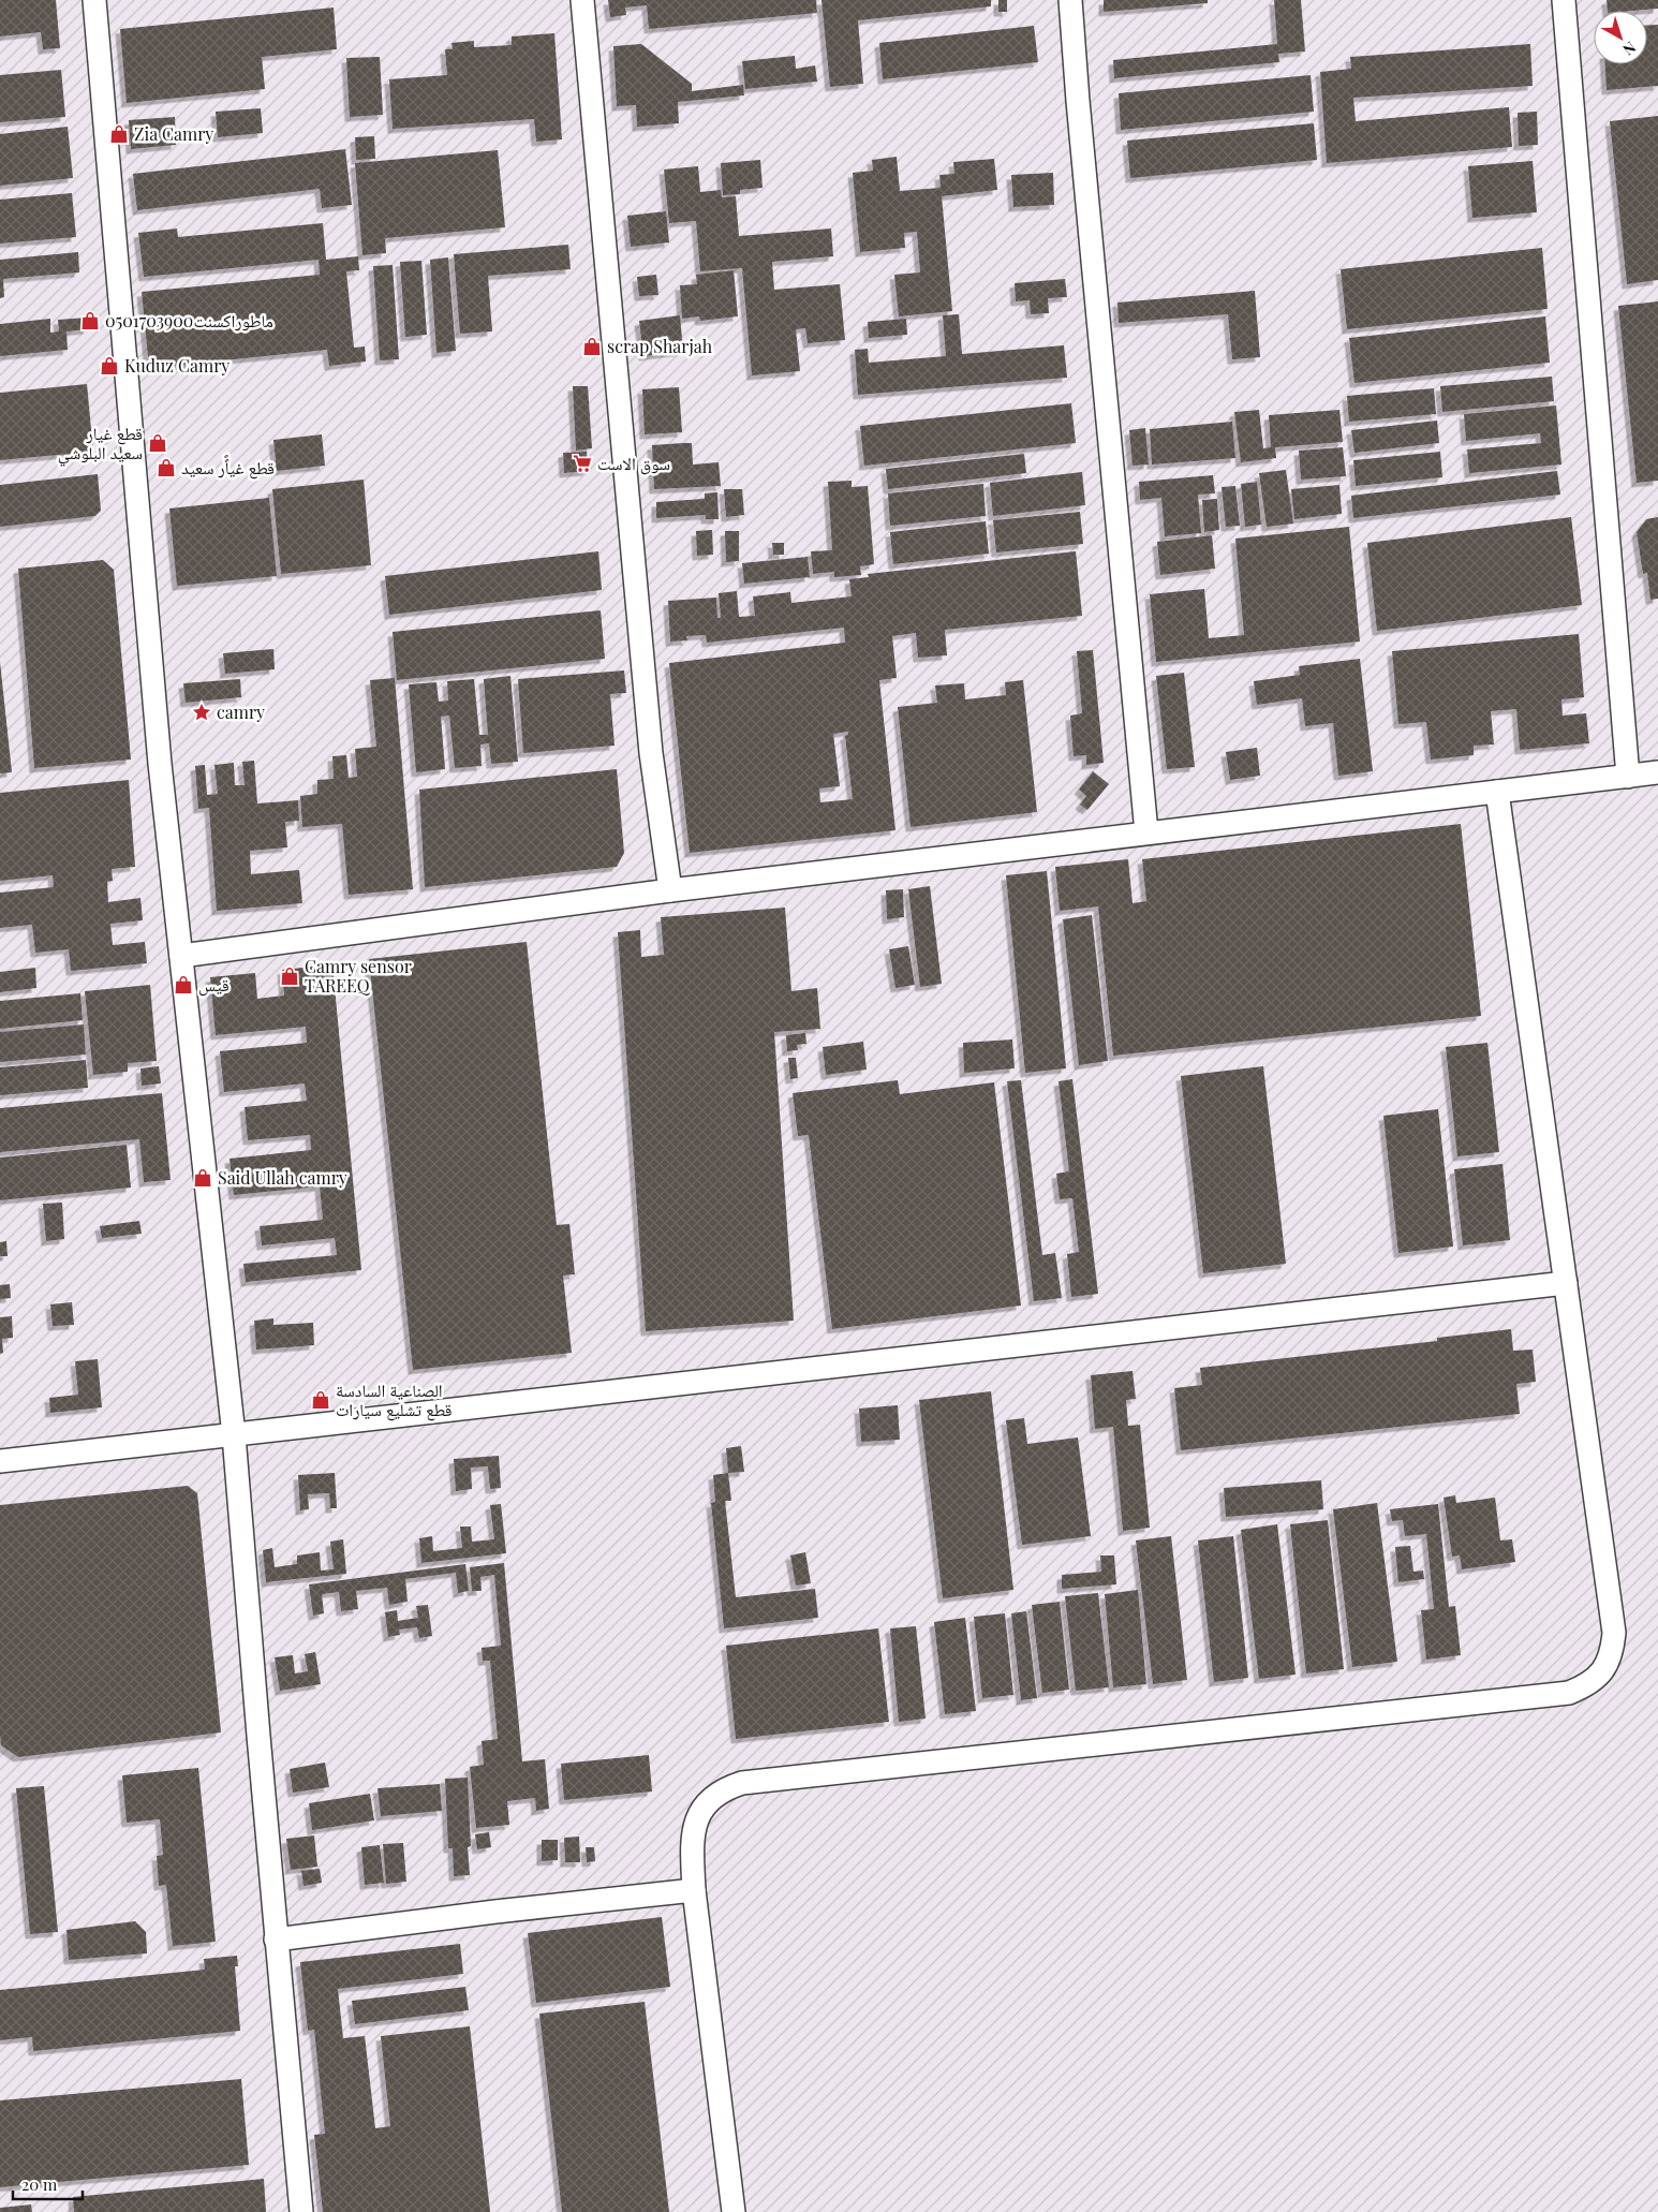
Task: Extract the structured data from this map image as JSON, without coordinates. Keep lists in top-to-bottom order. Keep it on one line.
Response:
{"places":{"shop":["Zia Camry","ماطوراكسنت0501703900","scrap Sharjah","Kuduz Camry","قطع غيار سعيد البلوشي","قطع غياًًر سعيد","Camry sensor TAREEQ","قيس","Said Ullah camry","الصناعية السادسة قطع تشليع سيارات"],"supermarket":["سوق الاست"],"place":["camry"]},"scale_bar":"20 m","north":"bottom right"}
